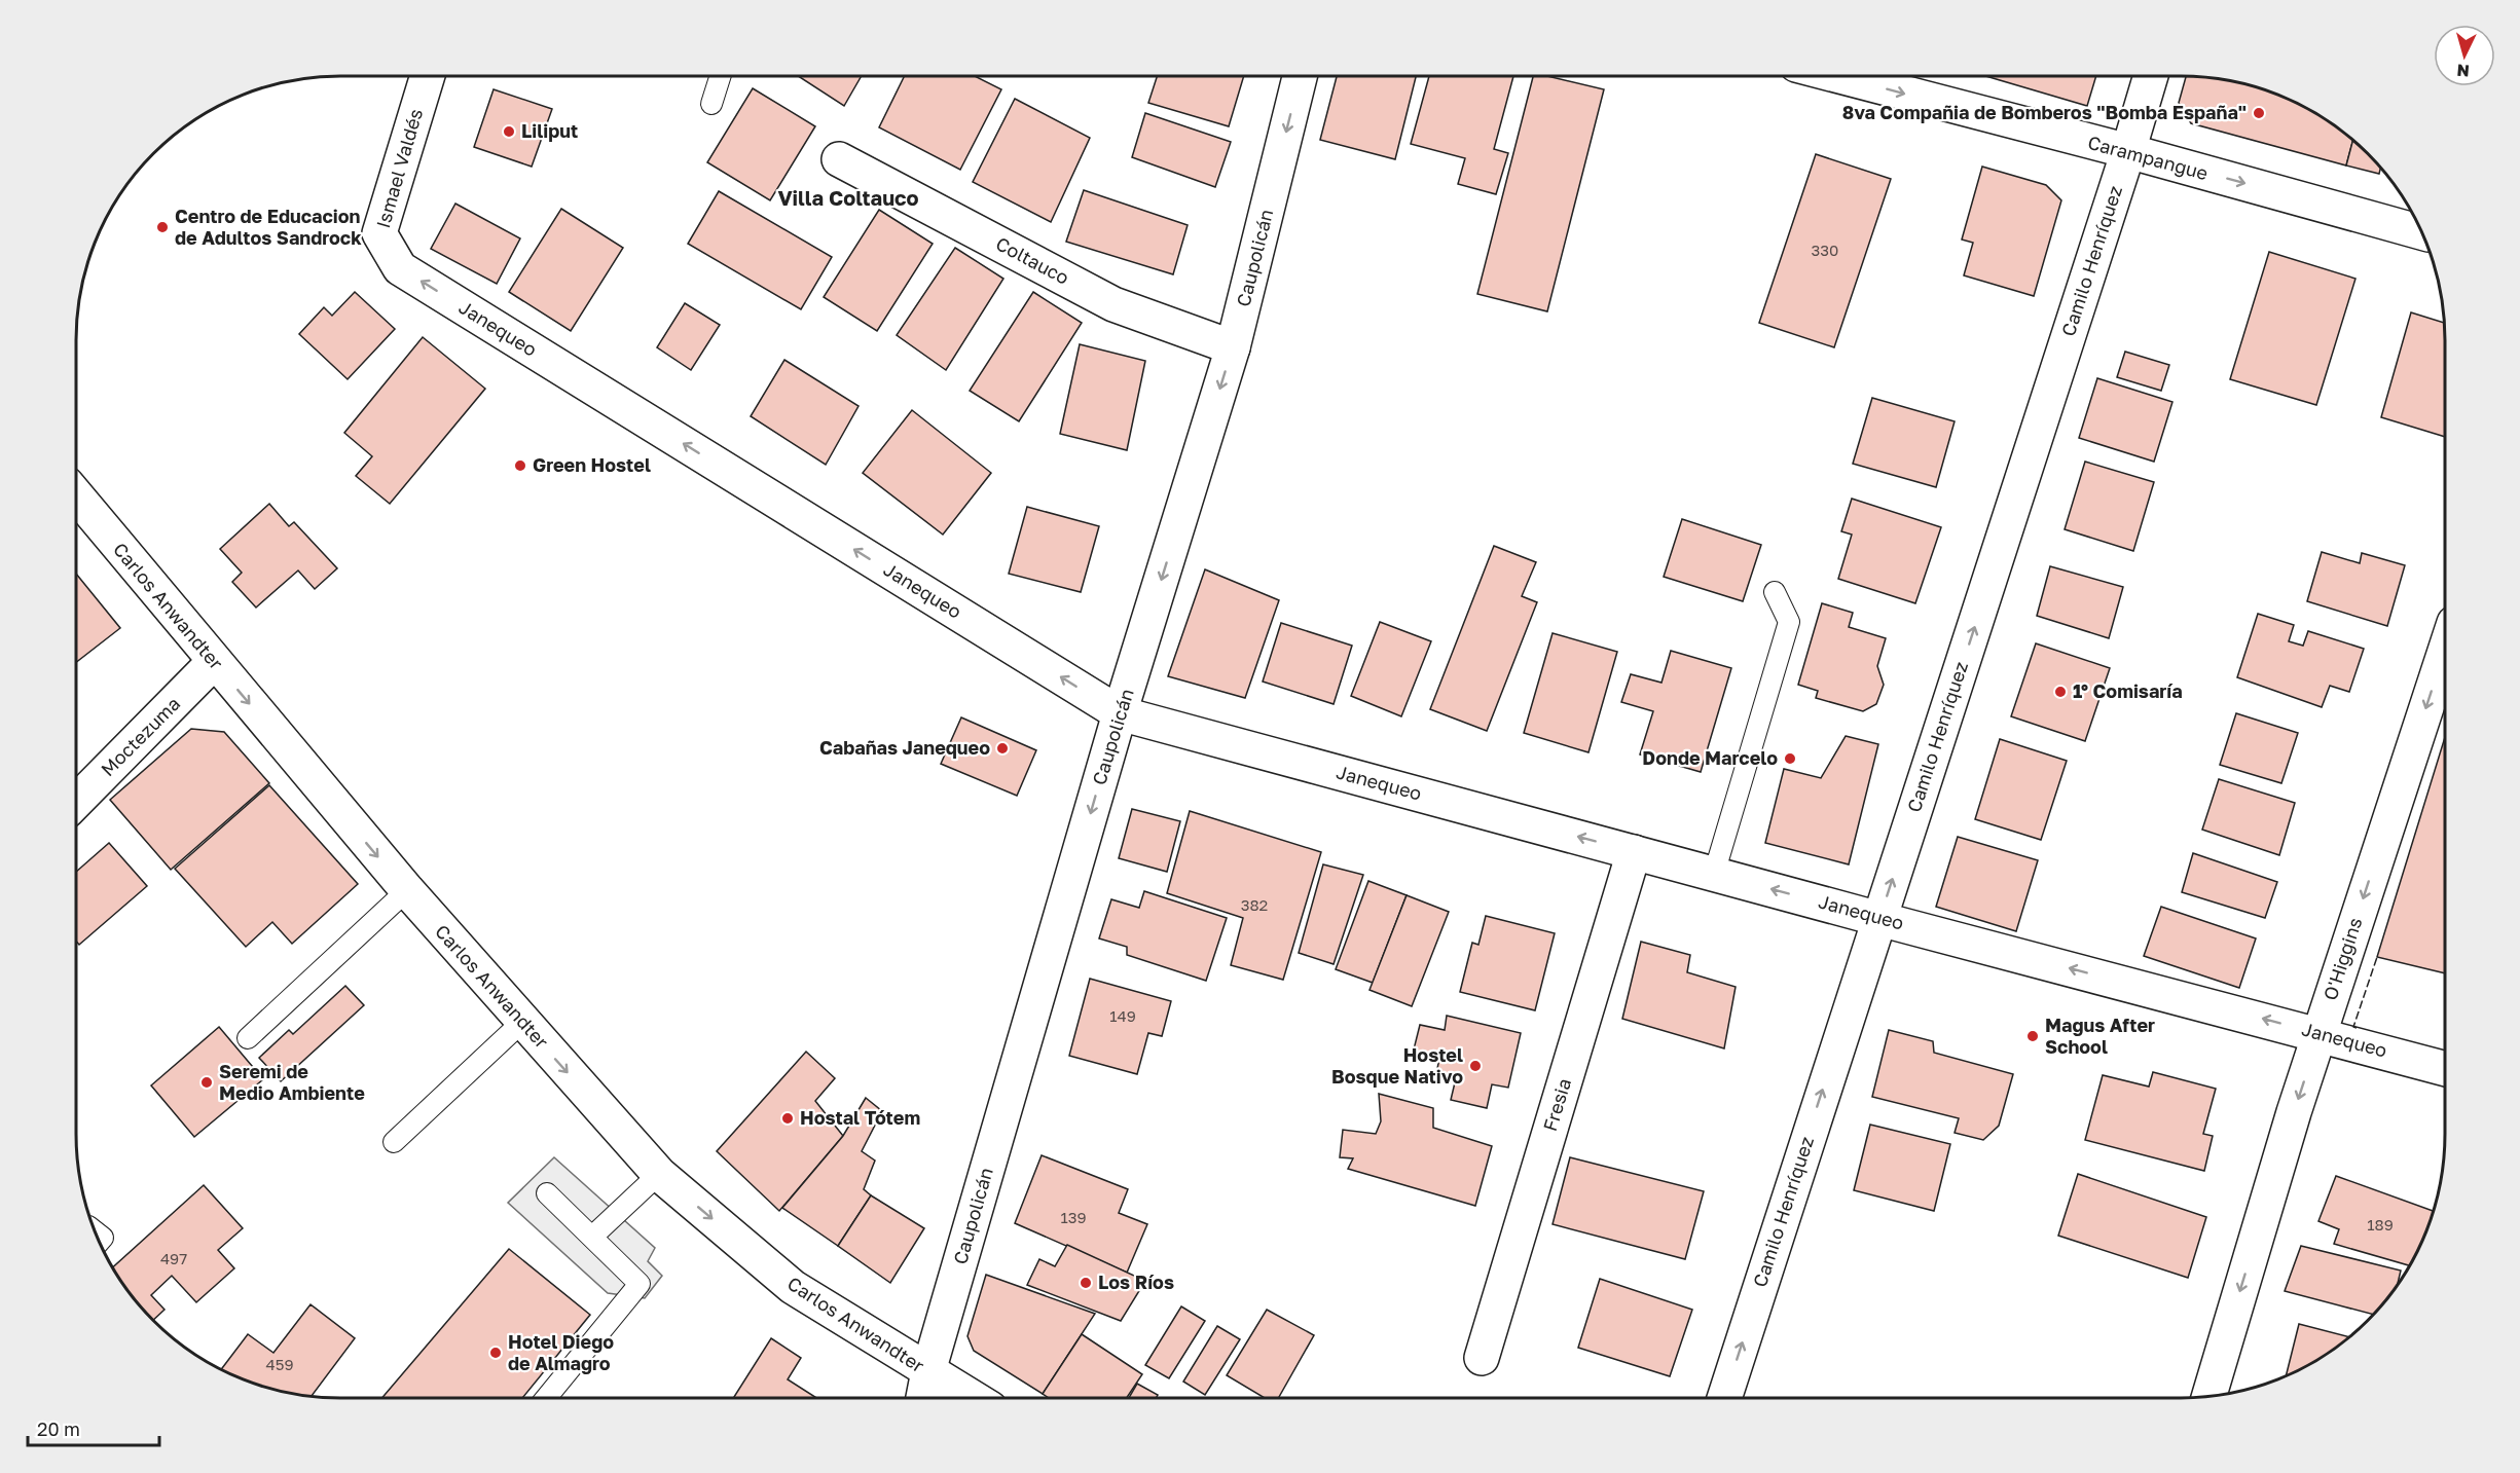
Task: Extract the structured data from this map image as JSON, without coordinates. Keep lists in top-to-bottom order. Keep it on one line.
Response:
{"streets":{"street":["Carampangue","Ismael Valdés","Caupolicán","Coltauco","Camilo Henríquez","Janequeo","Carlos Anwandter","Moctezuma","O'Higgins","Fresia"]},"crossings":[["Carampangue","Camilo Henríquez"],["Ismael Valdés","Janequeo"],["Caupolicán","Coltauco"],["Caupolicán","Janequeo"],["Caupolicán","Carlos Anwandter"],["Camilo Henríquez","Janequeo"],["Janequeo","O'Higgins"],["Janequeo","Fresia"],["Carlos Anwandter","Moctezuma"]],"one_way":["Carampangue","Caupolicán","Camilo Henríquez","Janequeo","Carlos Anwandter","O'Higgins"],"districts":["Villa Coltauco"],"places":["8va Compañia de Bomberos \"Bomba España\"","Liliput","Centro de Educacion de Adultos Sandrock","Green Hostel","1° Comisaría","Cabañas Janequeo","Donde Marcelo","Magus After School","Hostel Bosque Nativo","Seremi de Medio Ambiente","Hostal Tótem","Los Ríos","Hotel Diego de Almagro"],"house_numbers":["330","382","149","139","189","497","459"],"scale_bar":"20 m","north":"bottom"}
